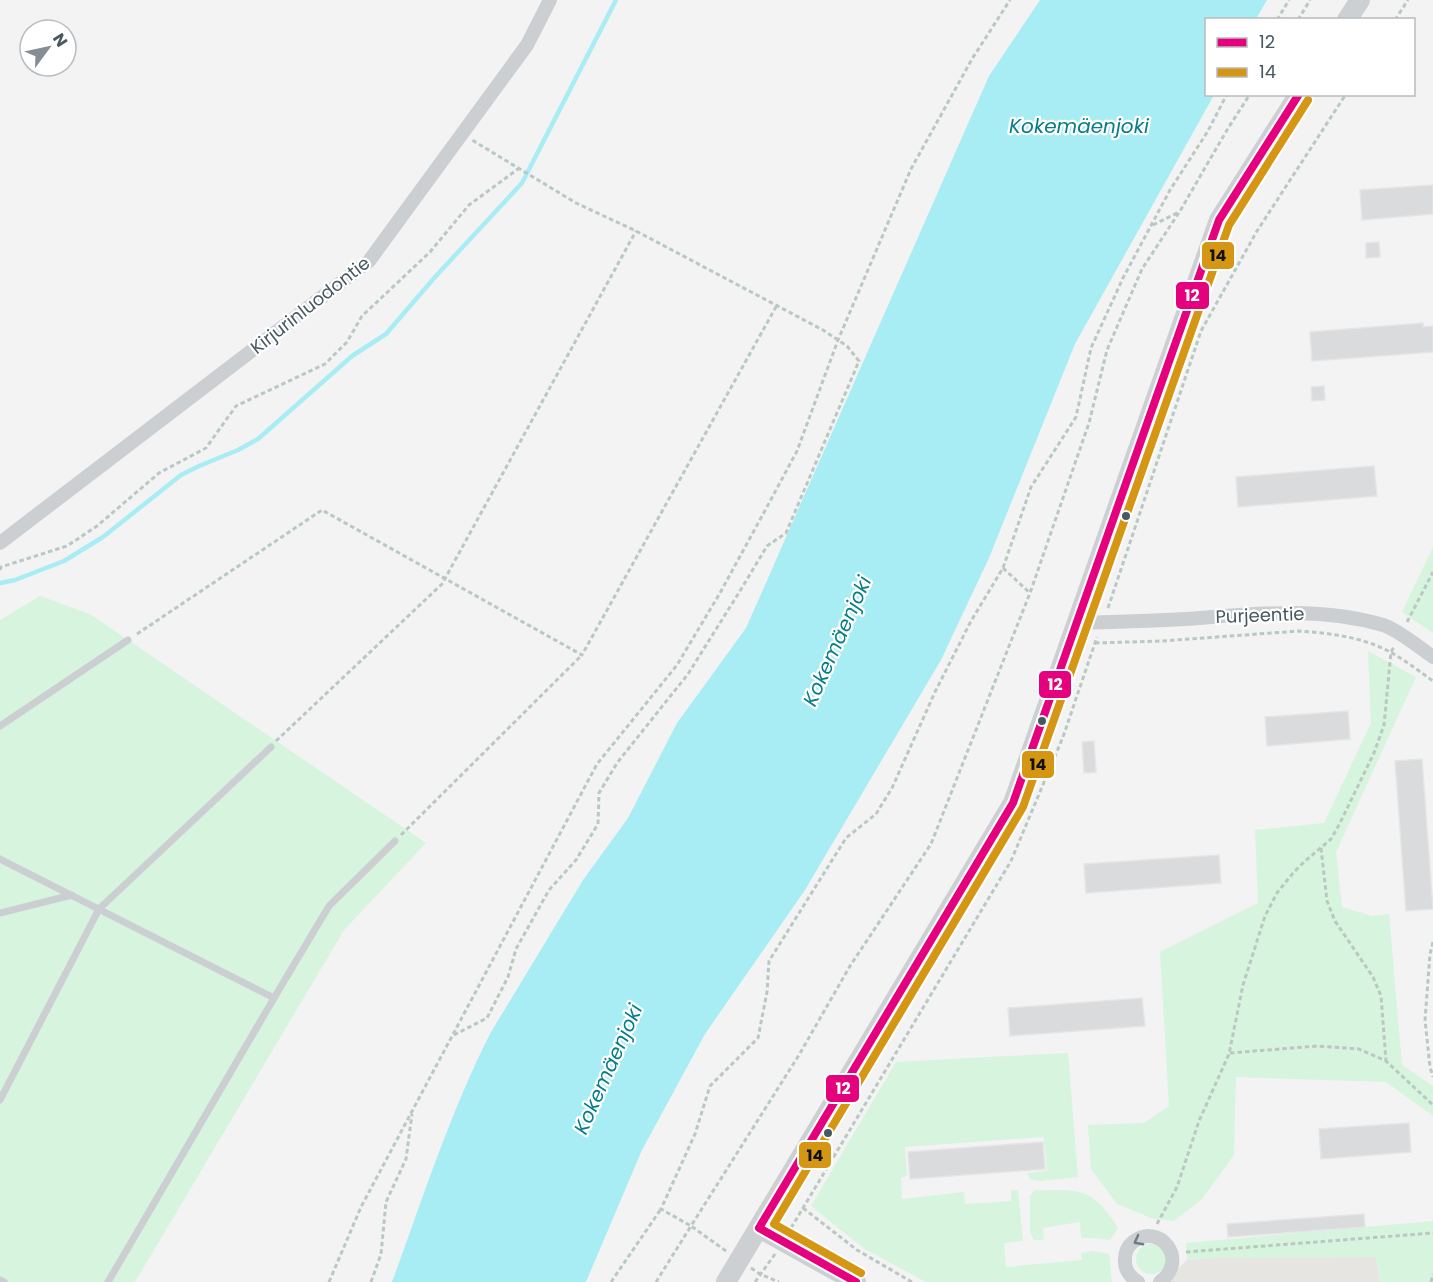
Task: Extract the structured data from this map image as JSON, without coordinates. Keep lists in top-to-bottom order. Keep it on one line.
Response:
{"streets":{"street":["Kirjurinluodontie","Purjeentie"]},"water":["Kokemäenjoki"],"lines":["transit line 12","transit line 14"],"legend":["12","14"],"north":"top right"}
